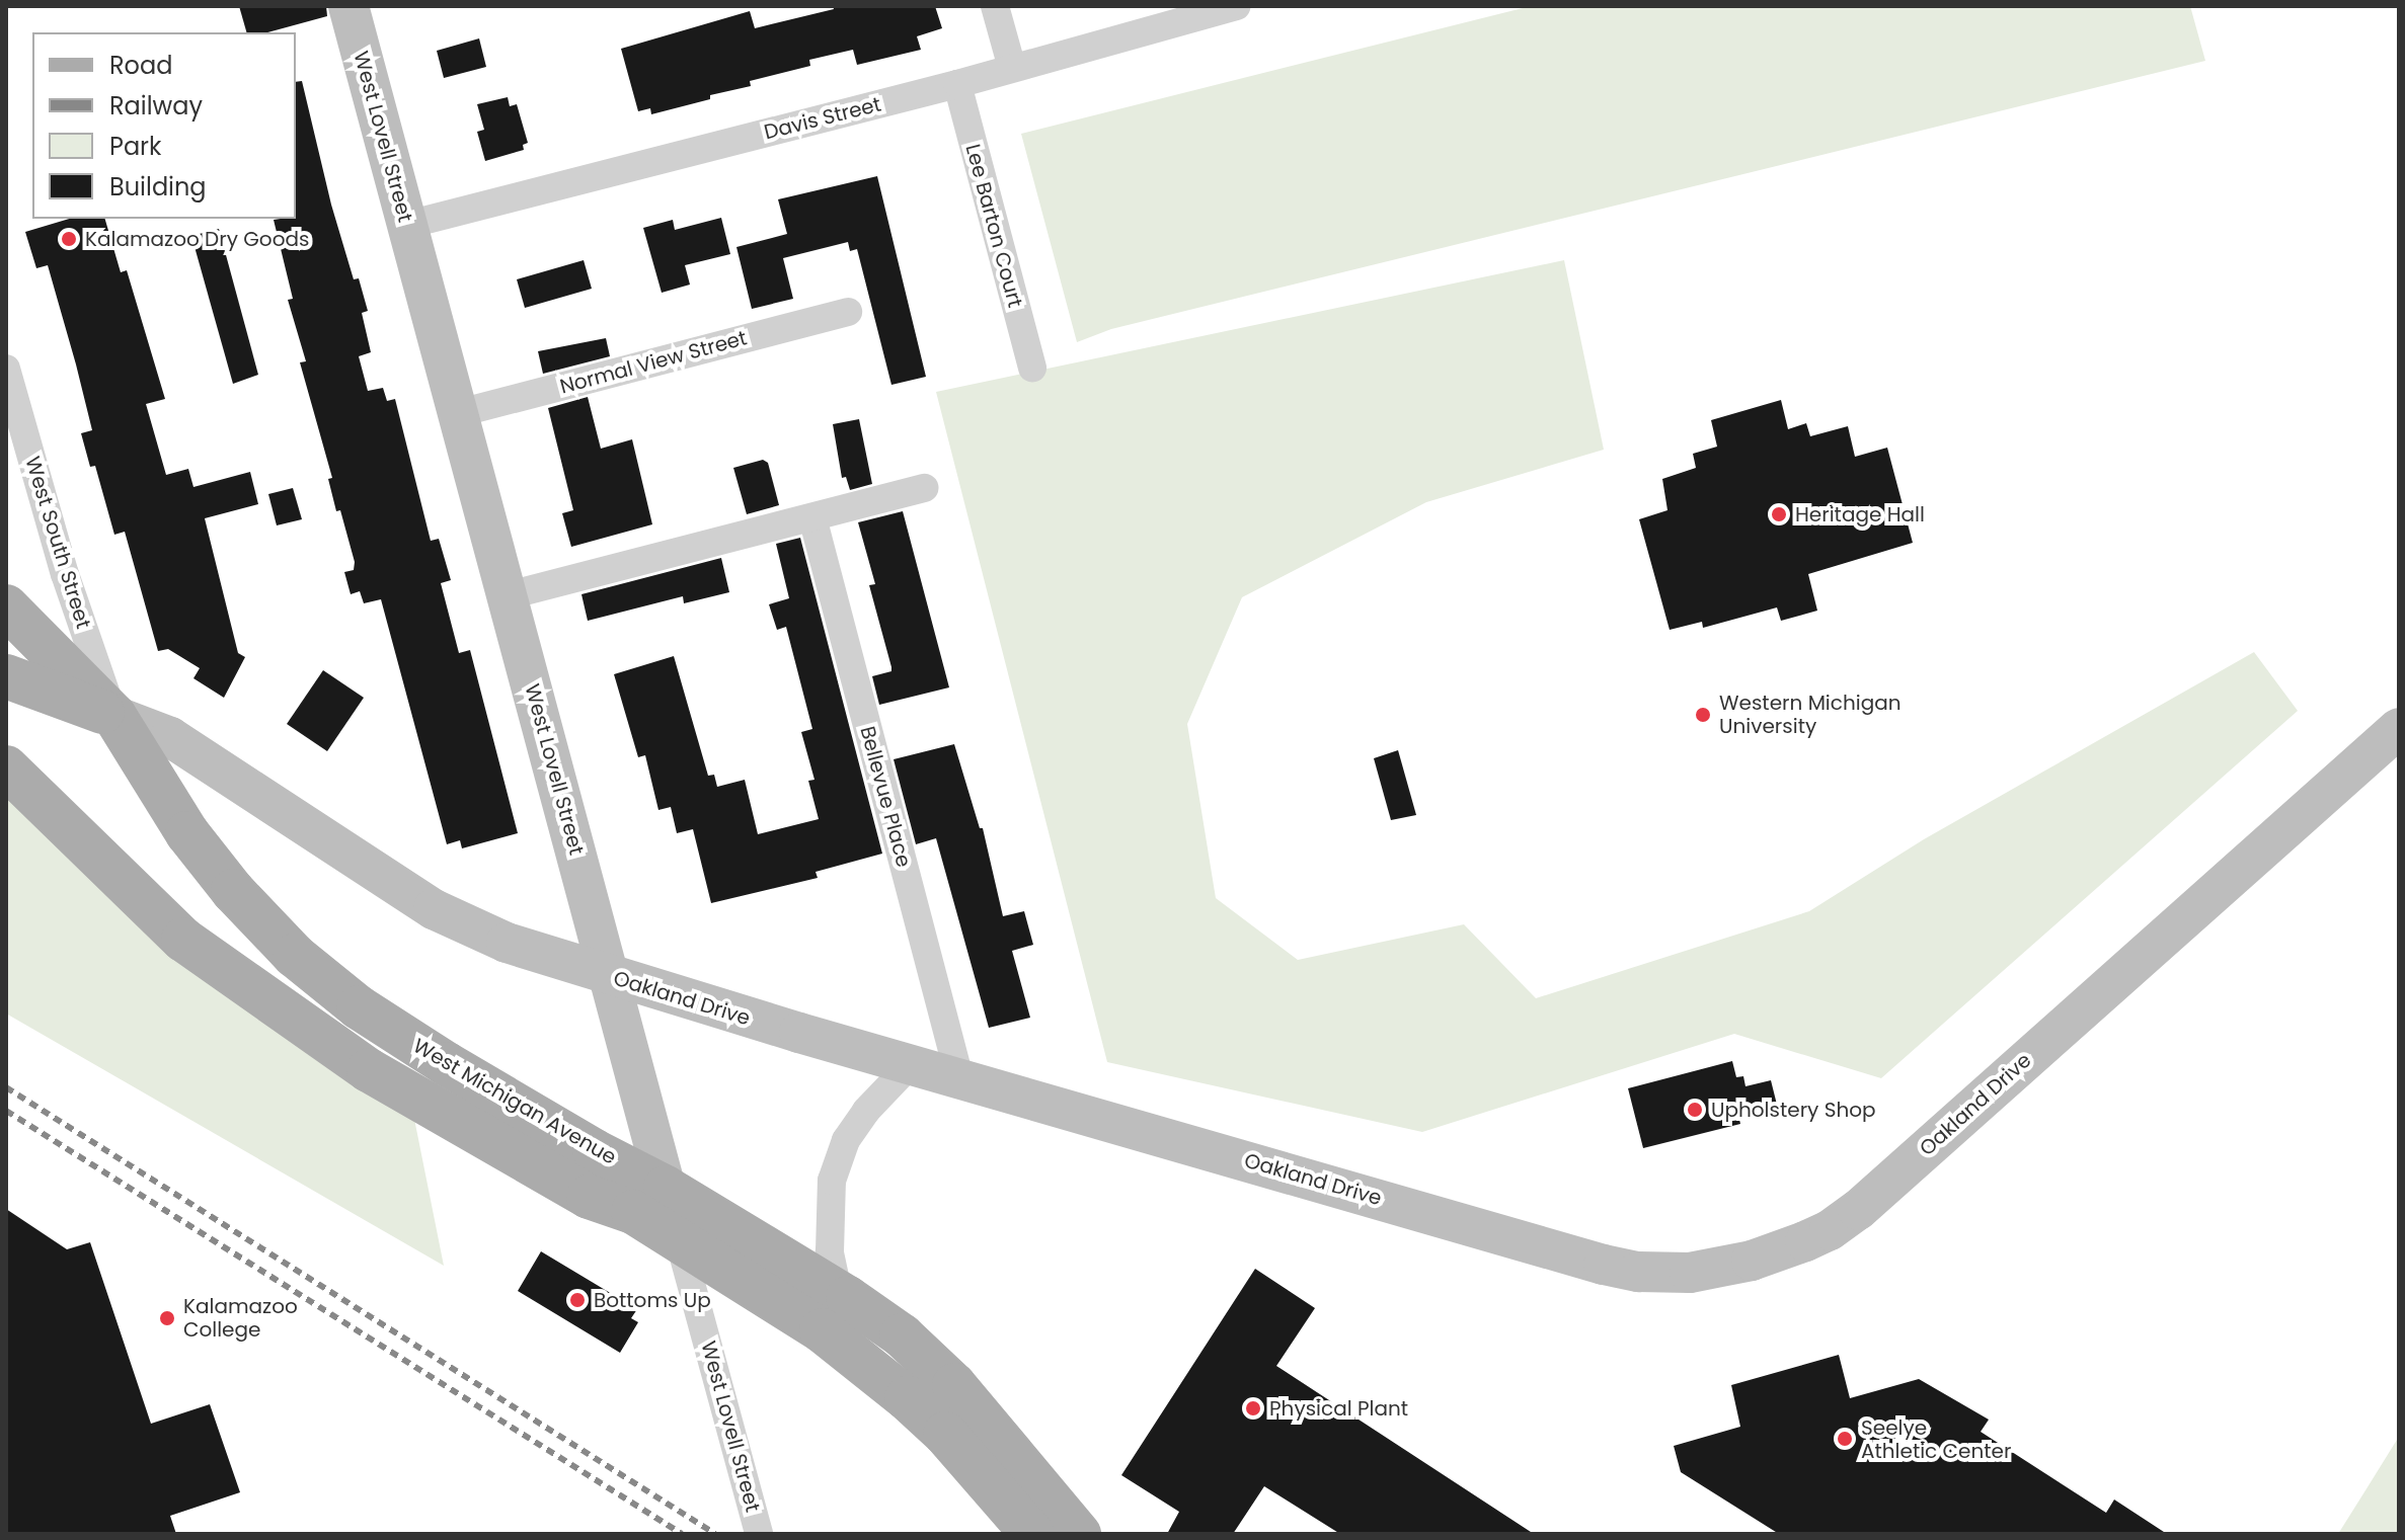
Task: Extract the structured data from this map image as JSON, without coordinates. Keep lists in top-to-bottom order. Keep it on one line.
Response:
{"streets":{"main road":["West Lovell Street","Oakland Drive","West Michigan Avenue"],"street":["Davis Street","Lee Barton Court","Normal View Street","West South Street","Bellevue Place"]},"crossings":[["Davis Street","West Lovell Street"],["Davis Street","Lee Barton Court"],["West Lovell Street","Normal View Street"],["West Lovell Street","Oakland Drive"],["West Lovell Street","West Michigan Avenue"],["West South Street","Oakland Drive"],["West South Street","West Michigan Avenue"],["Bellevue Place","Oakland Drive"],["Oakland Drive","West Michigan Avenue"]],"places":["Kalamazoo Dry Goods","Heritage Hall","Western Michigan University","Upholstery Shop","Bottoms Up","Kalamazoo College","Physical Plant","Seelye Athletic Center"],"legend":["Road","Railway","Park","Building"]}
